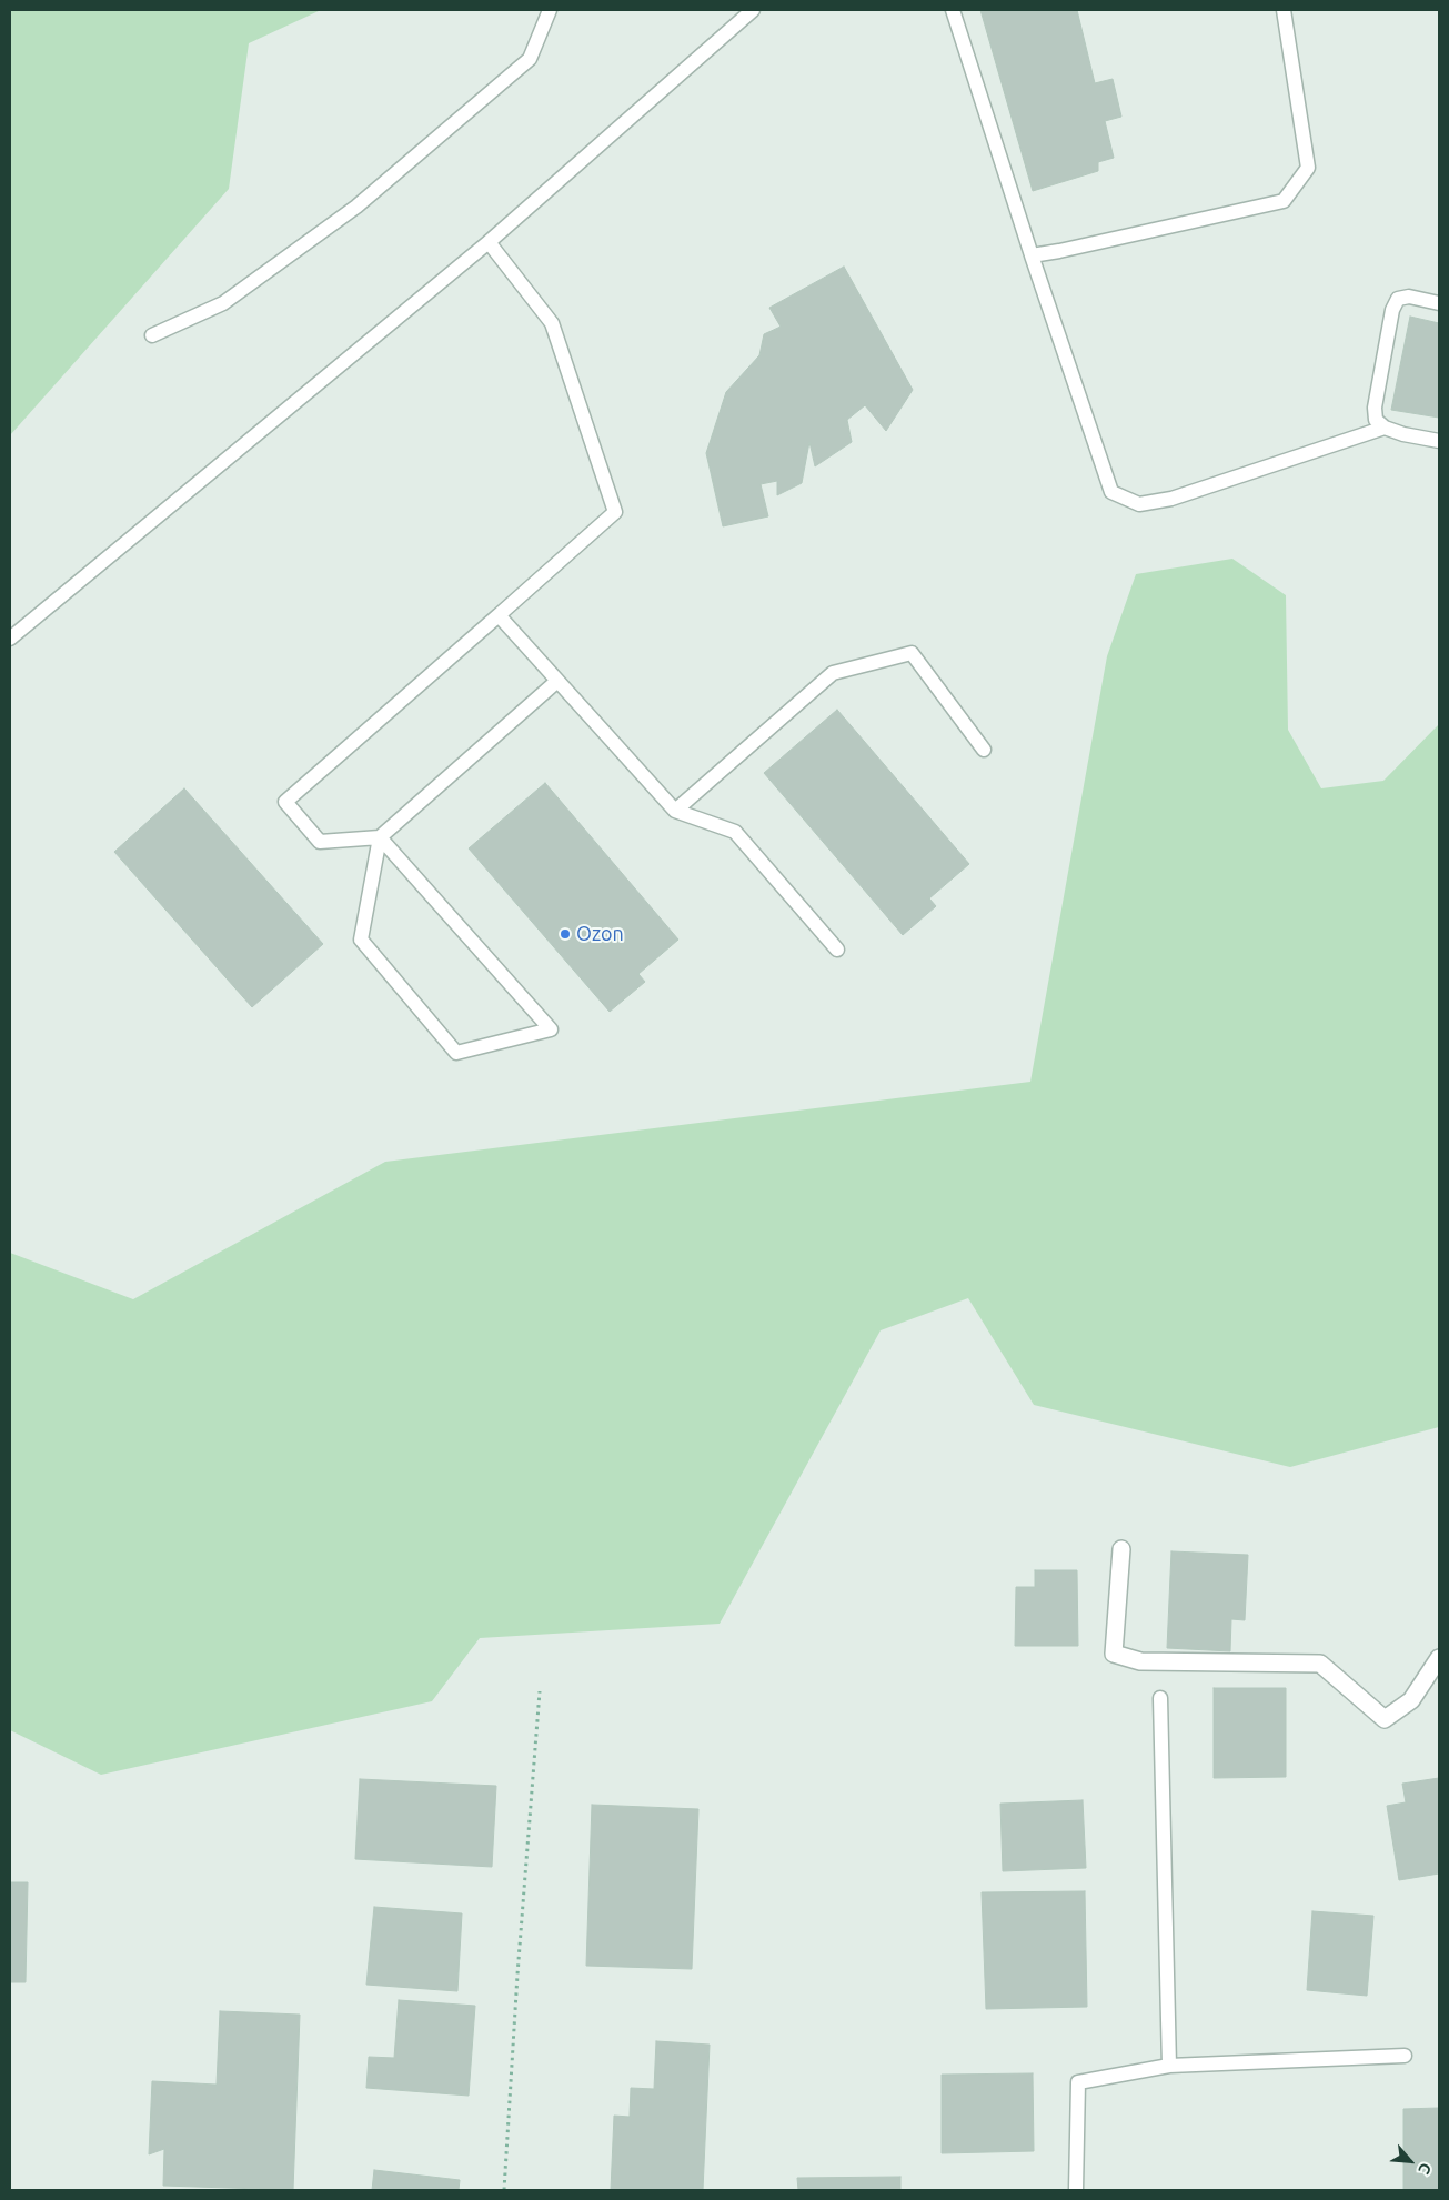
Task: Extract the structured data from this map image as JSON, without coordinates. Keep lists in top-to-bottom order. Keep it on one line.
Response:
{"places":["Ozon"],"north":"bottom right"}
